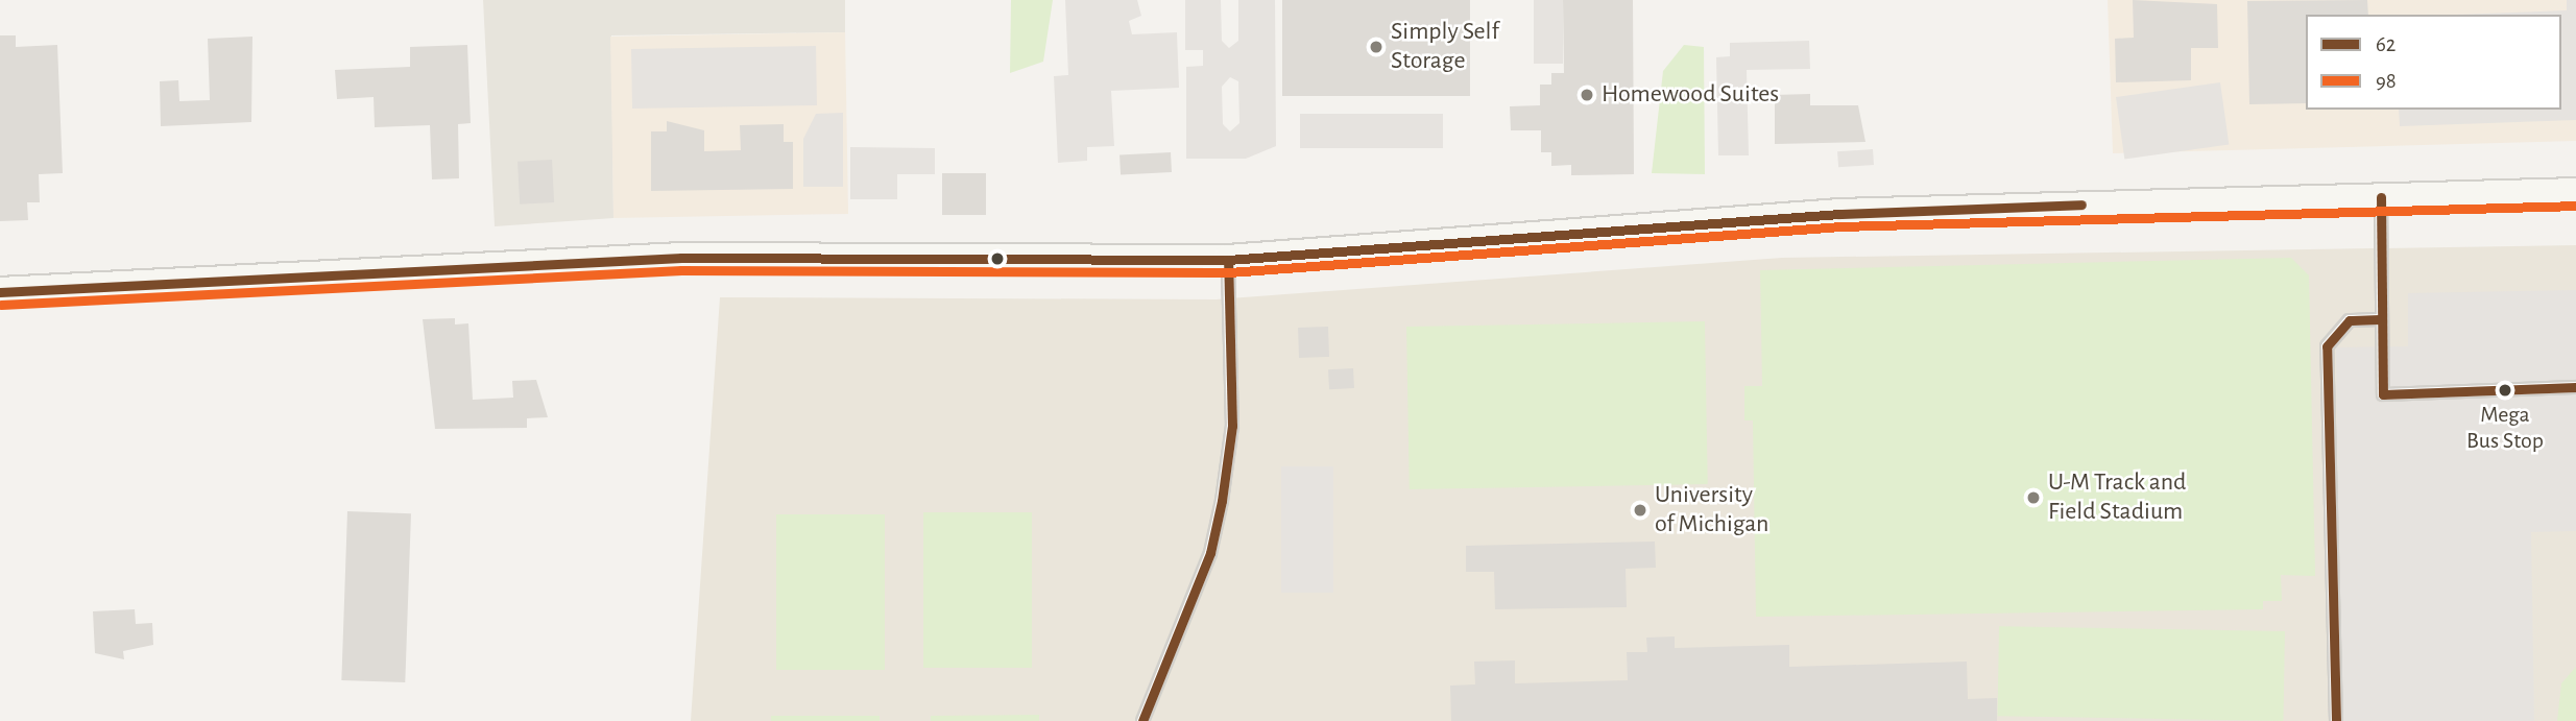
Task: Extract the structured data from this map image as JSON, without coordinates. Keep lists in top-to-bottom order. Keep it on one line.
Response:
{"places":["Simply Self Storage","Homewood Suites","Mega Bus Stop","U-M Track and Field Stadium","University of Michigan"],"lines":["transit line 62","transit line 98"],"legend":["62","98"]}
